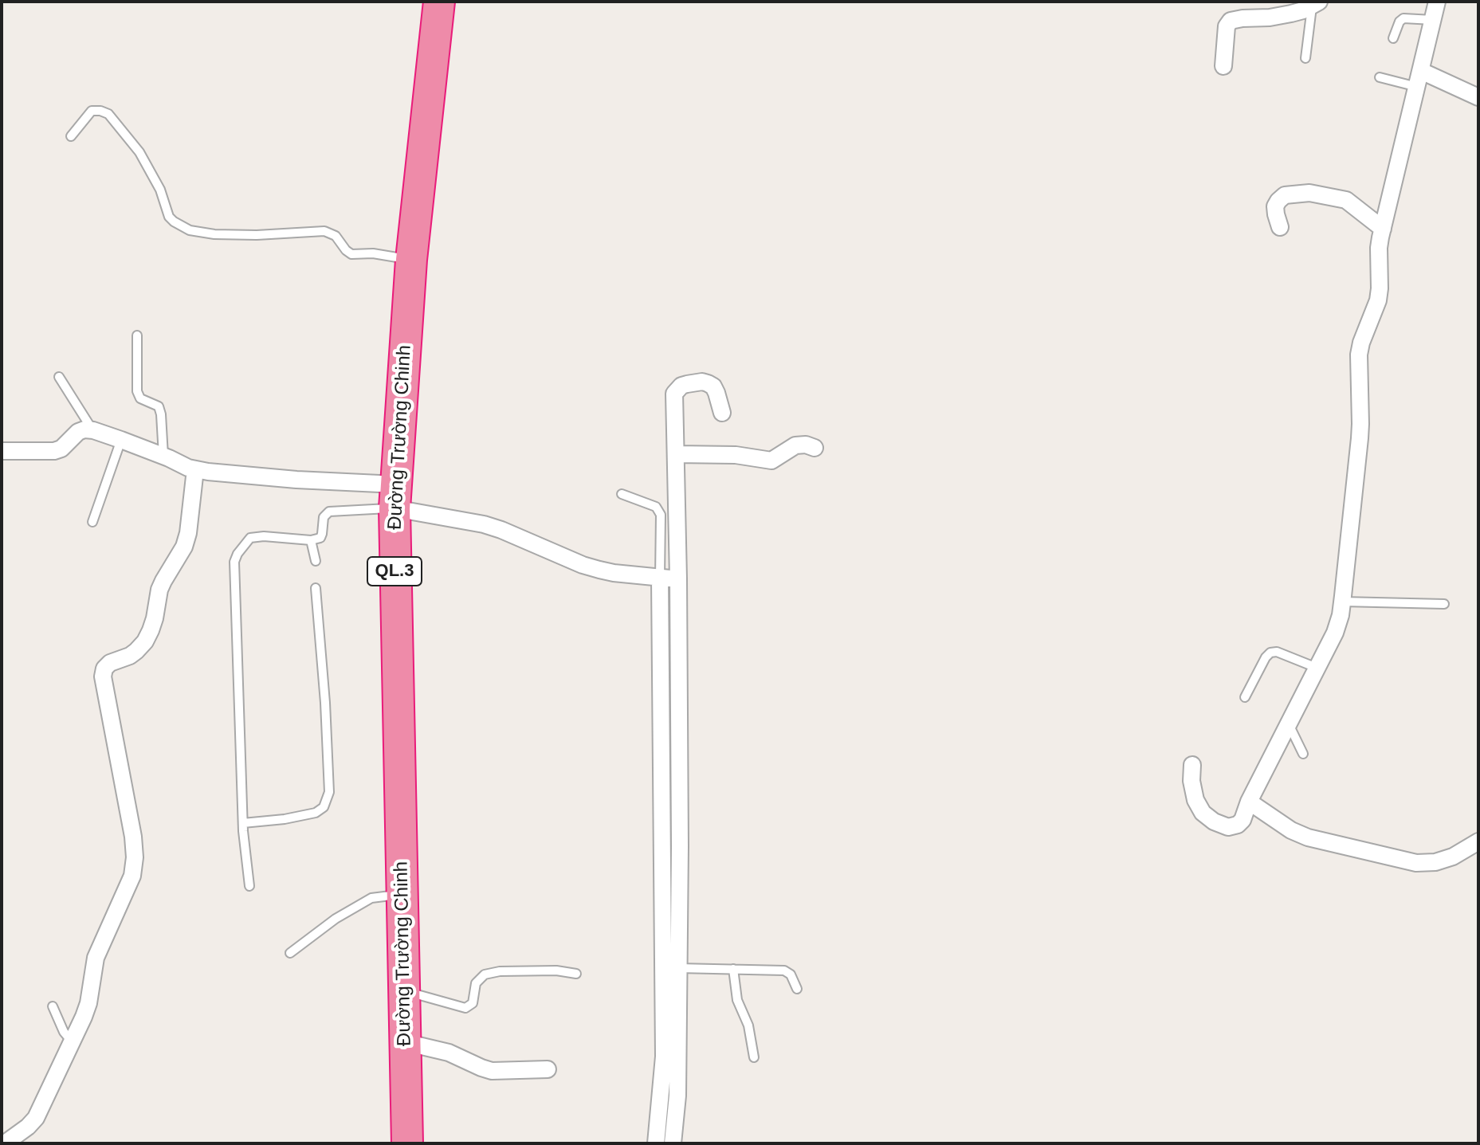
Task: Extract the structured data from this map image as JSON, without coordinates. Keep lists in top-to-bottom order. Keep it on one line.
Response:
{"streets":{"highway":["Đường Trường Chinh","QL.3"]}}
